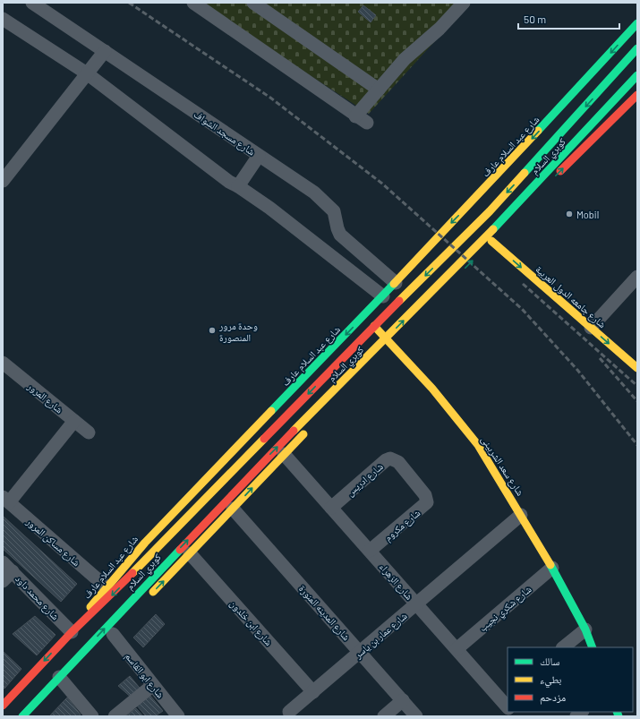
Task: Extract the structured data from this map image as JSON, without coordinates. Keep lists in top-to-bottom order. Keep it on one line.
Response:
{"streets":{"main road":["شارع عبد السلام عارف","كوبري السلام","شارع جامعه الدول العربية","شارع سعد الشربينى"],"street":["شارع مسجد الشواف","شارع المرور","شارع ادريس","شارع مكروم","شارع مساكن المرور","شارع الزهراء","شارع محمد داود","شارع شكري نجيب","شارع المدينه المنورة","شارع ابن خلدون","شارع عمار بن ياسر","شارع ابو القاسم"]},"crossings":[["شارع مسجد الشواف","شارع عبد السلام عارف"],["شارع عبد السلام عارف","كوبري السلام"],["شارع عبد السلام عارف","شارع سعد الشربينى"],["شارع عبد السلام عارف","شارع مساكن المرور"],["شارع عبد السلام عارف","شارع محمد داود"],["كوبري السلام","شارع محمد داود"],["شارع سعد الشربينى","شارع شكري نجيب"],["شارع سعد الشربينى","شارع عمار بن ياسر"],["شارع ادريس","شارع مكروم"],["شارع ادريس","شارع الزهراء"],["شارع مكروم","شارع الزهراء"],["شارع الزهراء","شارع شكري نجيب"],["شارع الزهراء","شارع عمار بن ياسر"],["شارع المدينه المنورة","شارع عمار بن ياسر"],["شارع ابن خلدون","شارع عمار بن ياسر"]],"one_way":["شارع جامعه الدول العربية"],"places":["Mobil","وحدة مرور المنصورة"],"legend":["سالك","بطيء","مزدحم"],"scale_bar":"50 m"}
